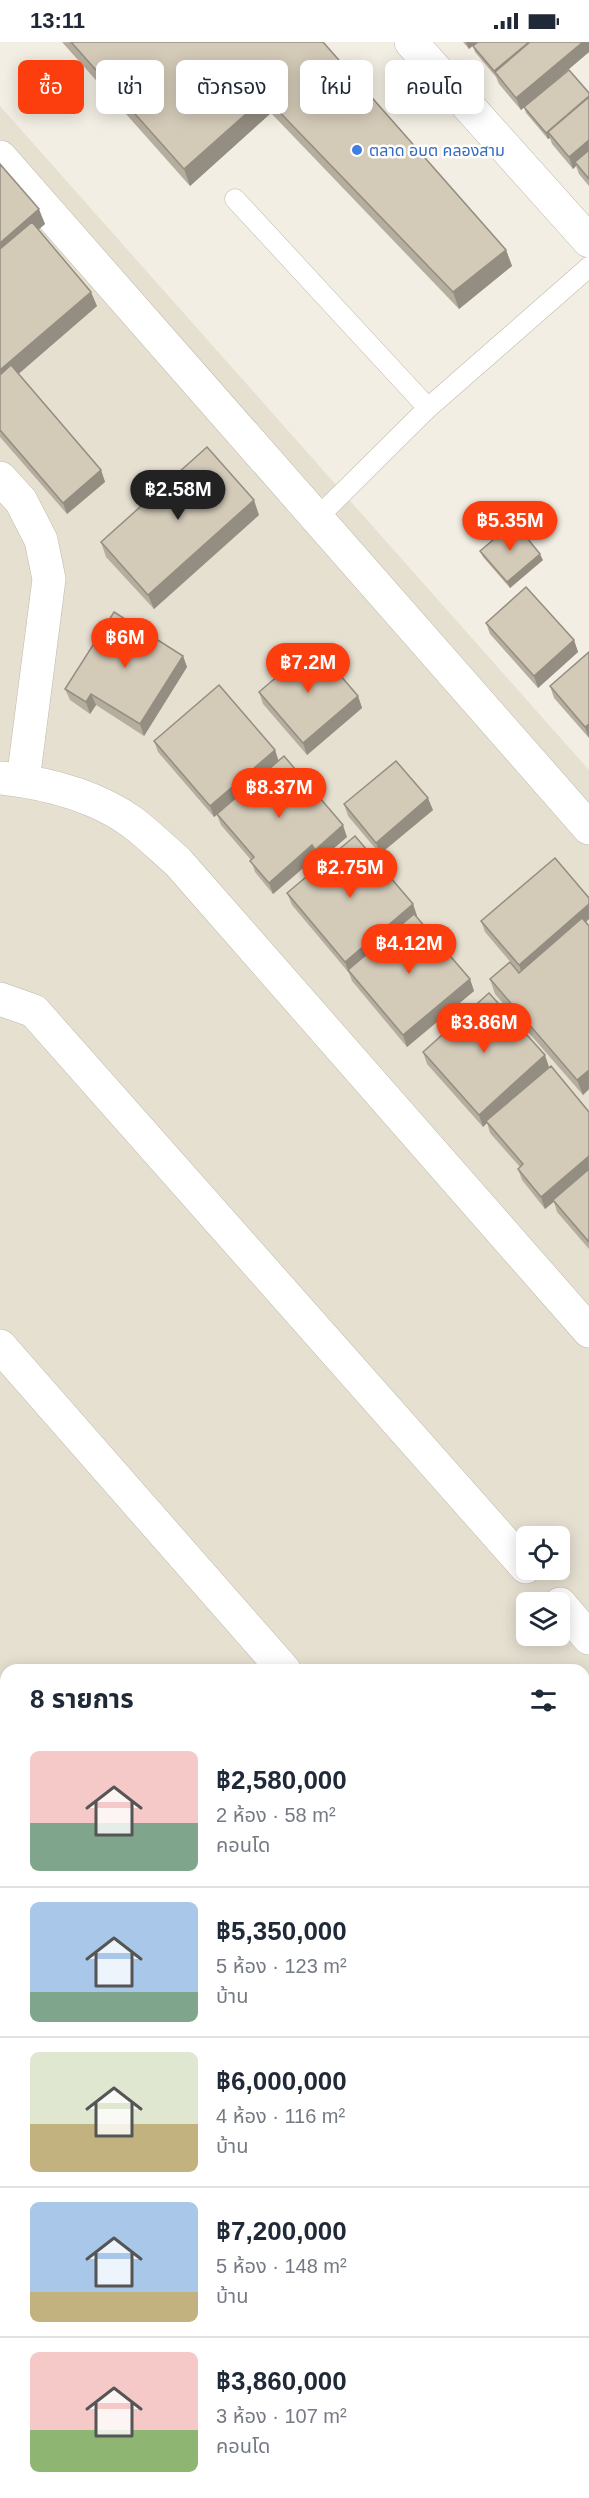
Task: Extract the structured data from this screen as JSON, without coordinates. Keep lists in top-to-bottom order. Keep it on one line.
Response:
{"places":["ตลาด อบต คลองสาม"],"page":{"status":"13:11","chip":["ซื้อ","เช่า","ตัวกรอง","ใหม่","คอนโด"],"price":["฿2.58M","฿5.35M","฿6M","฿7.2M","฿8.37M","฿2.75M","฿4.12M","฿3.86M"],"heading":"8 รายการ","list":[{"name":"฿2,580,000","note":"2 ห้อง · 58 m² · คอนโด"},{"name":"฿5,350,000","note":"5 ห้อง · 123 m² · บ้าน"},{"name":"฿6,000,000","note":"4 ห้อง · 116 m² · บ้าน"},{"name":"฿7,200,000","note":"5 ห้อง · 148 m² · บ้าน"},{"name":"฿3,860,000","note":"3 ห้อง · 107 m² · คอนโด"}]}}
